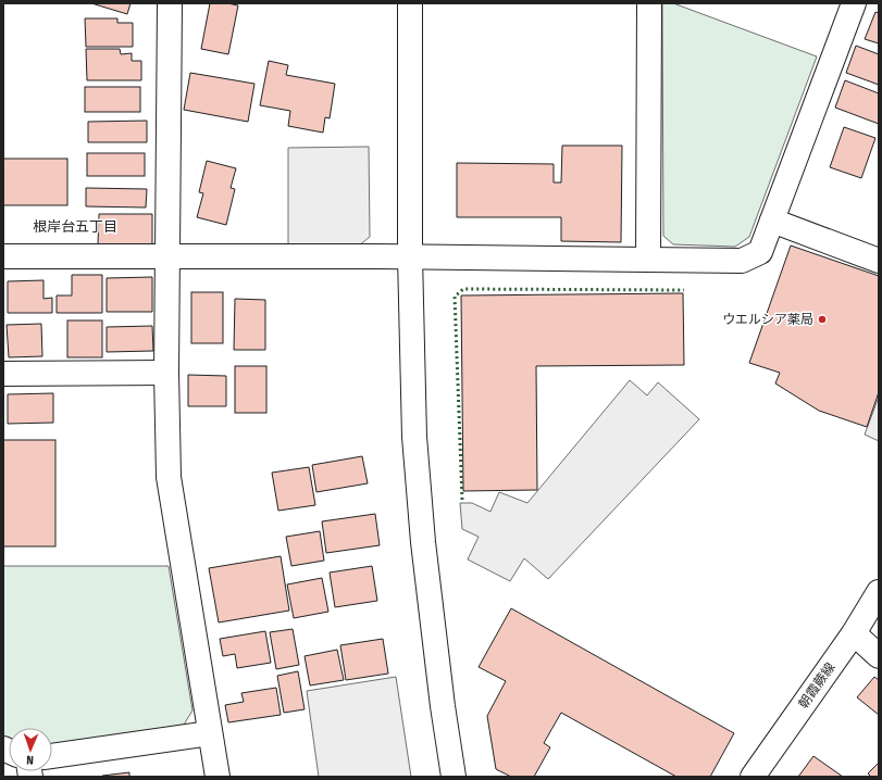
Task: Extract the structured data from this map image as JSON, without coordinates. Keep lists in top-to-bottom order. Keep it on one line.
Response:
{"streets":{"street":["朝霞蕨線"]},"districts":["根岸台五丁目"],"places":["ウエルシア薬局"],"north":"bottom"}
